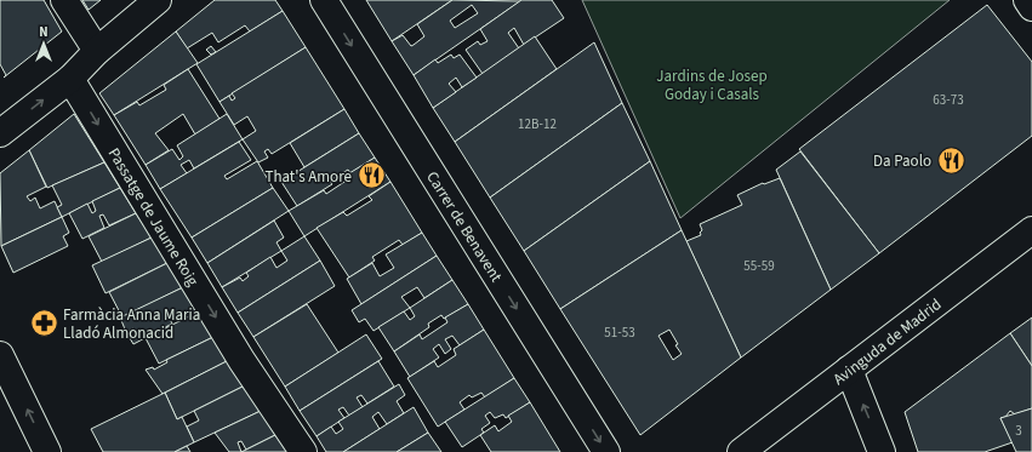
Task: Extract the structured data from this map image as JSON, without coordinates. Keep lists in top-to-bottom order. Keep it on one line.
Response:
{"streets":{"street":["Passatge de Jaume Roig","Carrer de Benavent","Avinguda de Madrid"]},"one_way":["Passatge de Jaume Roig","Carrer de Benavent"],"parks":["Jardins de Josep Goday i Casals"],"places":{"restaurant":["Da Paolo","That's Amore"],"pharmacy":["Farmàcia Anna Maria Lladó Almonacid"]},"house_numbers":["63-73","12B-12","55-59","51-53","3"],"north":"top"}
